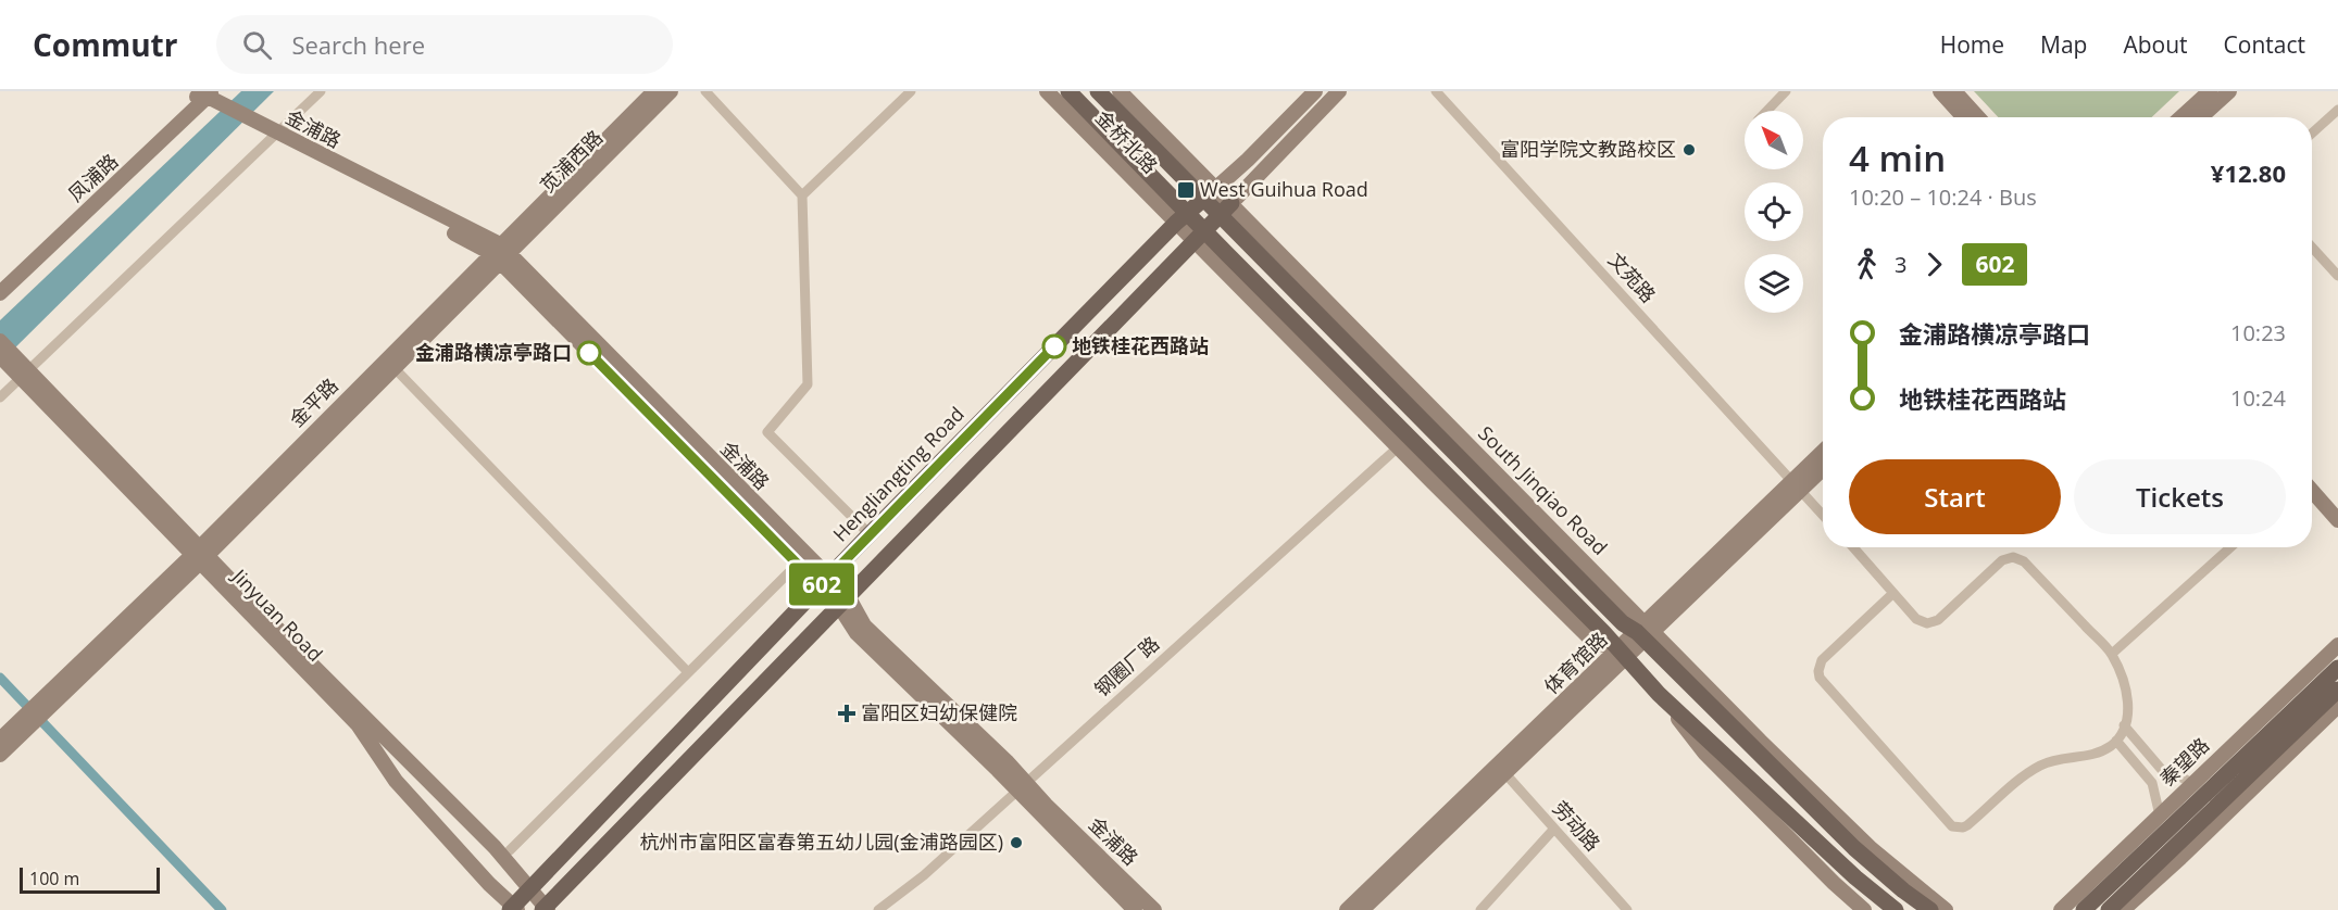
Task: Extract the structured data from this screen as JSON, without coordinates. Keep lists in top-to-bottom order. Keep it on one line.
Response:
{"streets":{"main road":["金桥北路","Hengliangting Road","South Jinqiao Road","秦望路"],"street":["金浦路","苋浦西路","凤浦路","文苑路","金平路","Jinyuan Road","体育馆路","钢圈厂路","劳动路"]},"crossings":[["金浦路","苋浦西路"],["金浦路","凤浦路"],["金浦路","金平路"],["金浦路","Hengliangting Road"],["金浦路","钢圈厂路"],["金桥北路","Hengliangting Road"],["金桥北路","South Jinqiao Road"],["苋浦西路","金平路"],["文苑路","体育馆路"],["金平路","Jinyuan Road"],["Hengliangting Road","South Jinqiao Road"],["Hengliangting Road","Jinyuan Road"],["South Jinqiao Road","体育馆路"],["体育馆路","劳动路"]],"places":{"other":["富阳学院文教路校区","地铁桂花西路站","金浦路横凉亭路口","杭州市富阳区富春第五幼儿园(金浦路园区)"],"transit":["West Guihua Road"],"health":["富阳区妇幼保健院"]},"lines":["bus line 602"],"scale_bar":"100 m","north":"top left","page":{"header":"Commutr","search":"Search here","nav":["Home","Map","About","Contact"],"on_map":"602","heading":["4 min","10:20 – 10:24 · Bus","¥12.80"],"legs":["3","602"],"list":[{"name":"金浦路横凉亭路口","value":"10:23"},{"name":"地铁桂花西路站","value":"10:24"}],"buttons":["Start","Tickets"],"scale":"100 m"}}
